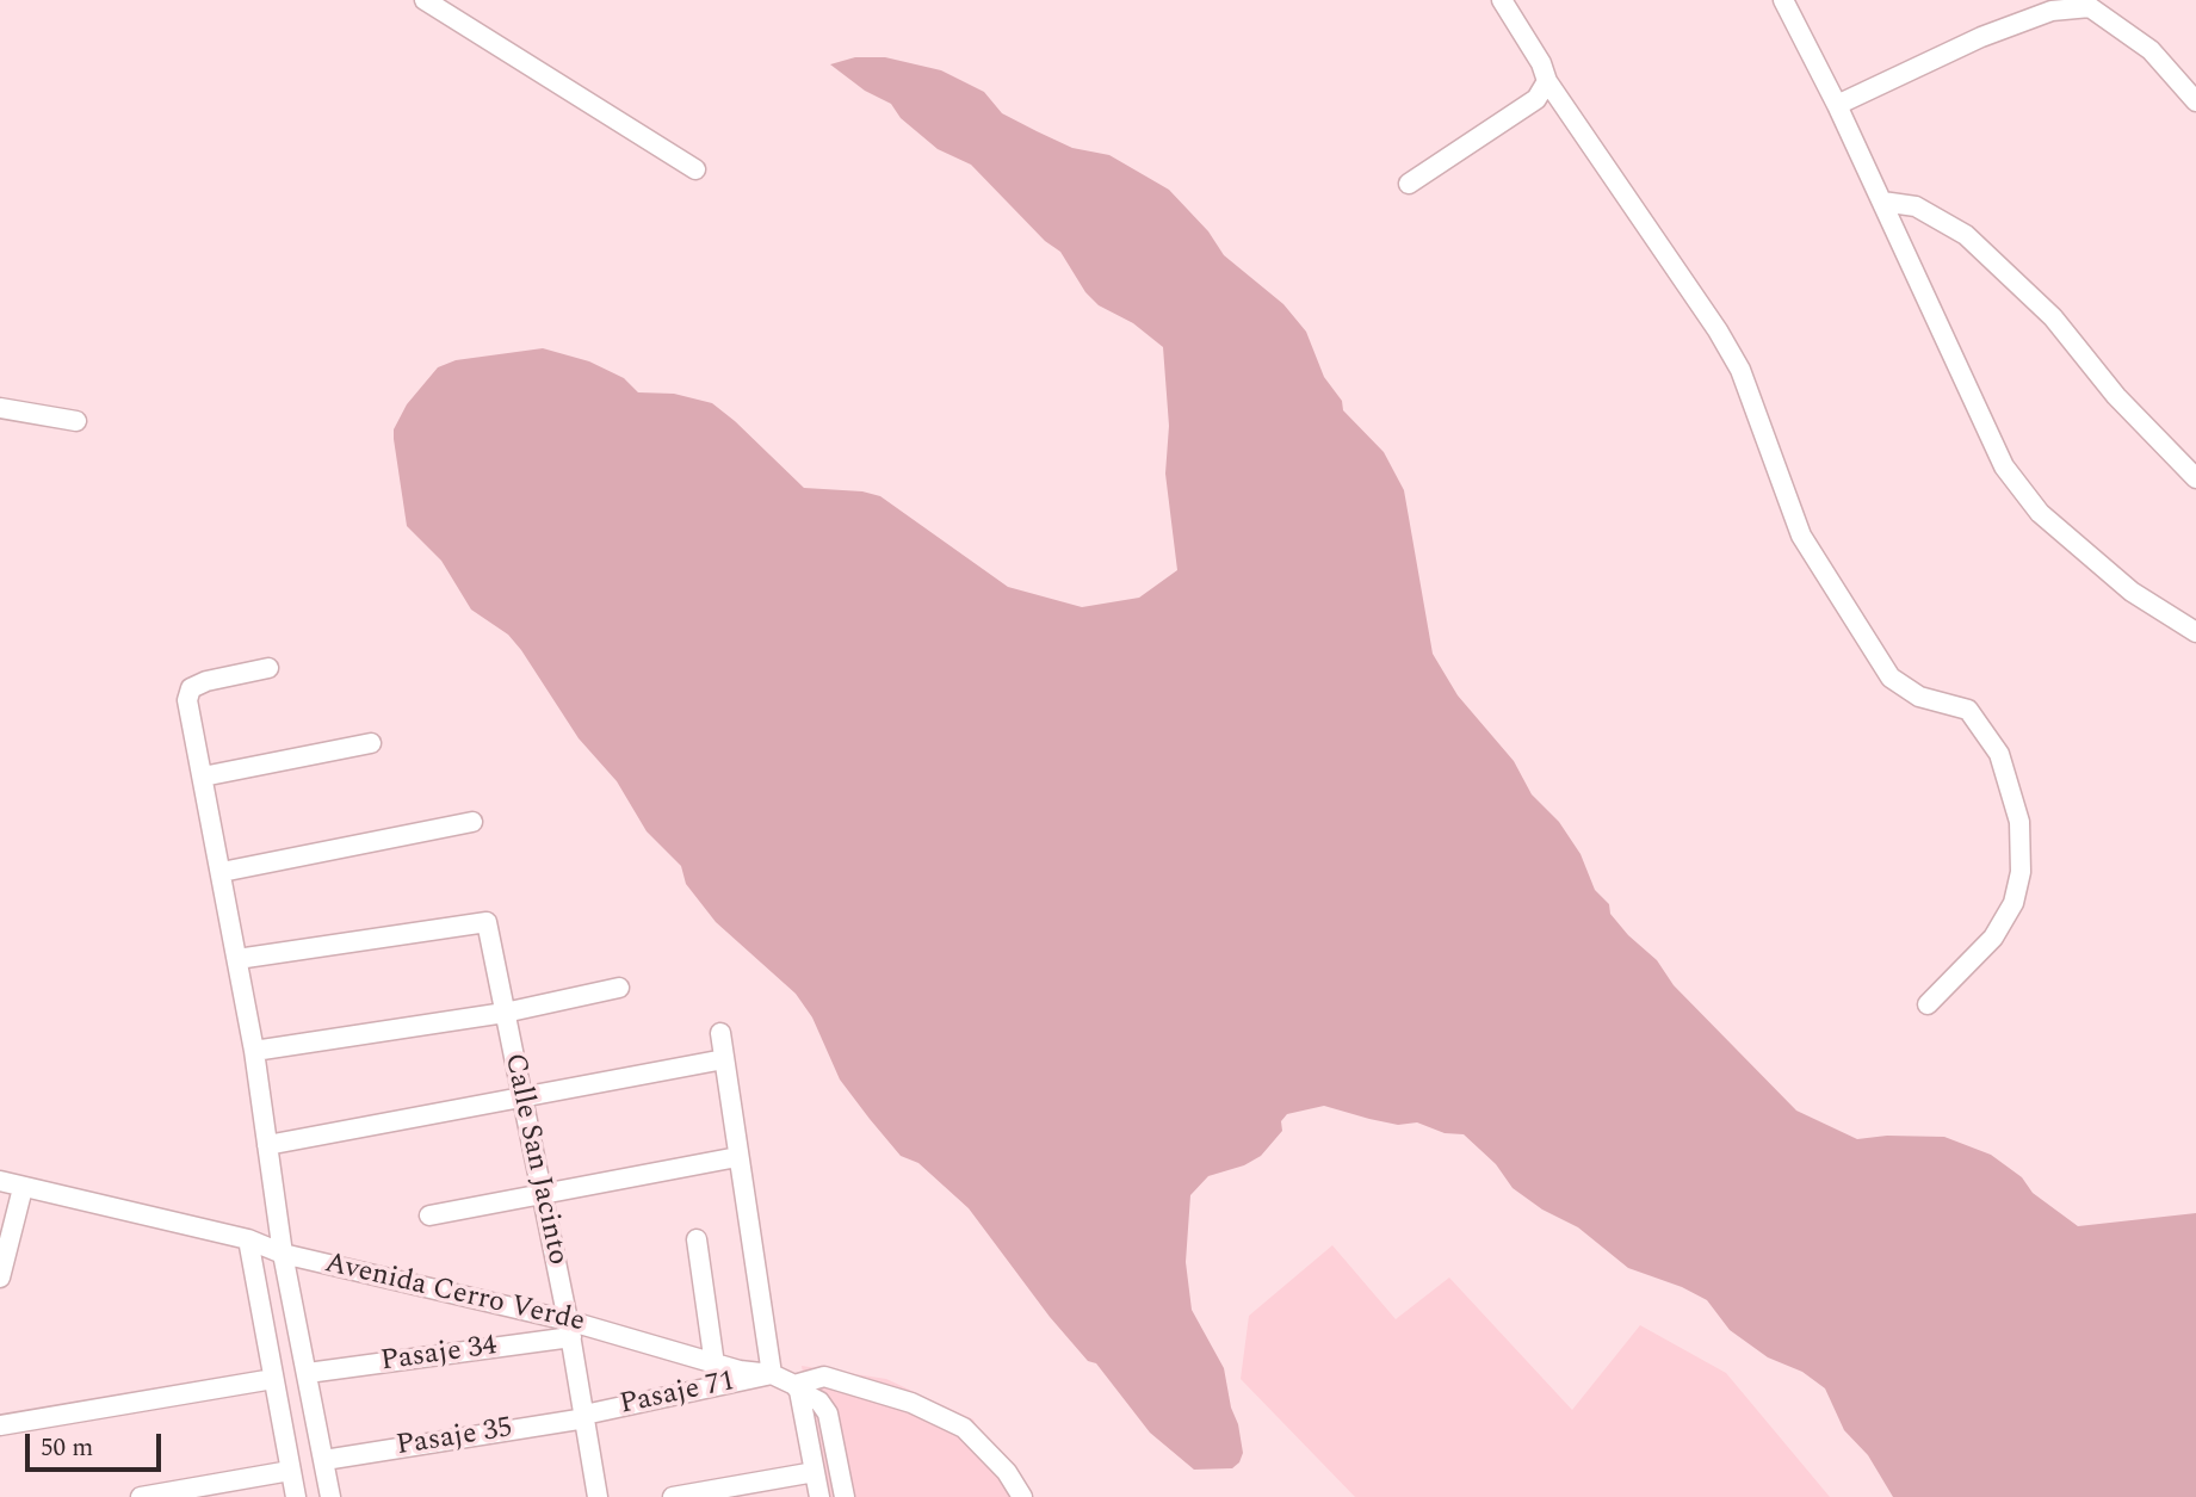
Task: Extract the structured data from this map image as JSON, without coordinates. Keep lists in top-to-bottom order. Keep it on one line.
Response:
{"streets":{"street":["Calle San Jacinto","Avenida Cerro Verde","Pasaje 34","Pasaje 71","Pasaje 35"]},"crossings":[["Calle San Jacinto","Avenida Cerro Verde"],["Calle San Jacinto","Pasaje 34"],["Calle San Jacinto","Pasaje 71"],["Calle San Jacinto","Pasaje 35"],["Avenida Cerro Verde","Pasaje 34"],["Avenida Cerro Verde","Pasaje 71"],["Pasaje 71","Pasaje 35"]],"scale_bar":"50 m"}
